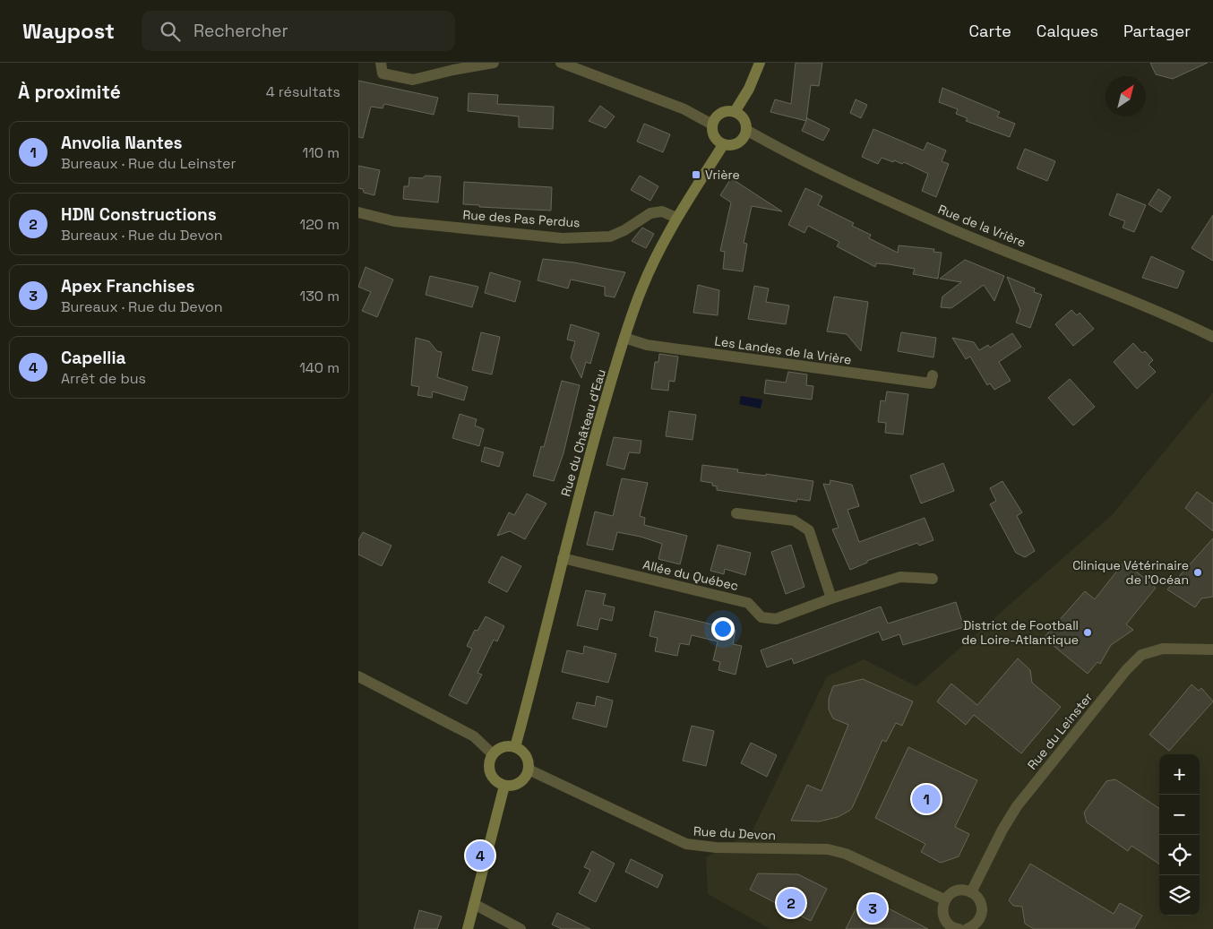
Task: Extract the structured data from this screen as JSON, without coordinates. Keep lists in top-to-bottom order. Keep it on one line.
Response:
{"streets":{"street":["Rue des Pas Perdus","Rue de la Vrière","Les Landes de la Vrière","Rue du Château d'Eau","Allée du Québec","Rue du Leinster","Rue du Devon"]},"crossings":[["Rue des Pas Perdus","Rue du Château d'Eau"],["Rue de la Vrière","Rue du Château d'Eau"],["Les Landes de la Vrière","Rue du Château d'Eau"],["Rue du Château d'Eau","Allée du Québec"],["Rue du Château d'Eau","Rue du Devon"]],"places":{"transit":["Vrière"],"other":["Clinique Vétérinaire de l'Océan","District de Football de Loire-Atlantique"]},"north":"top right","page":{"header":"Waypost","search":"Rechercher","nav":["Carte","Calques","Partager"],"heading":["À proximité","4 résultats"],"list":[{"mark":"1","name":"Anvolia Nantes","note":"Bureaux · Rue du Leinster","value":"110 m"},{"mark":"2","name":"HDN Constructions","note":"Bureaux · Rue du Devon","value":"120 m"},{"mark":"3","name":"Apex Franchises","note":"Bureaux · Rue du Devon","value":"130 m"},{"mark":"4","name":"Capellia","note":"Arrêt de bus","value":"140 m"}],"map_buttons":["+","−"],"pins":["1","4","2","3"]}}
